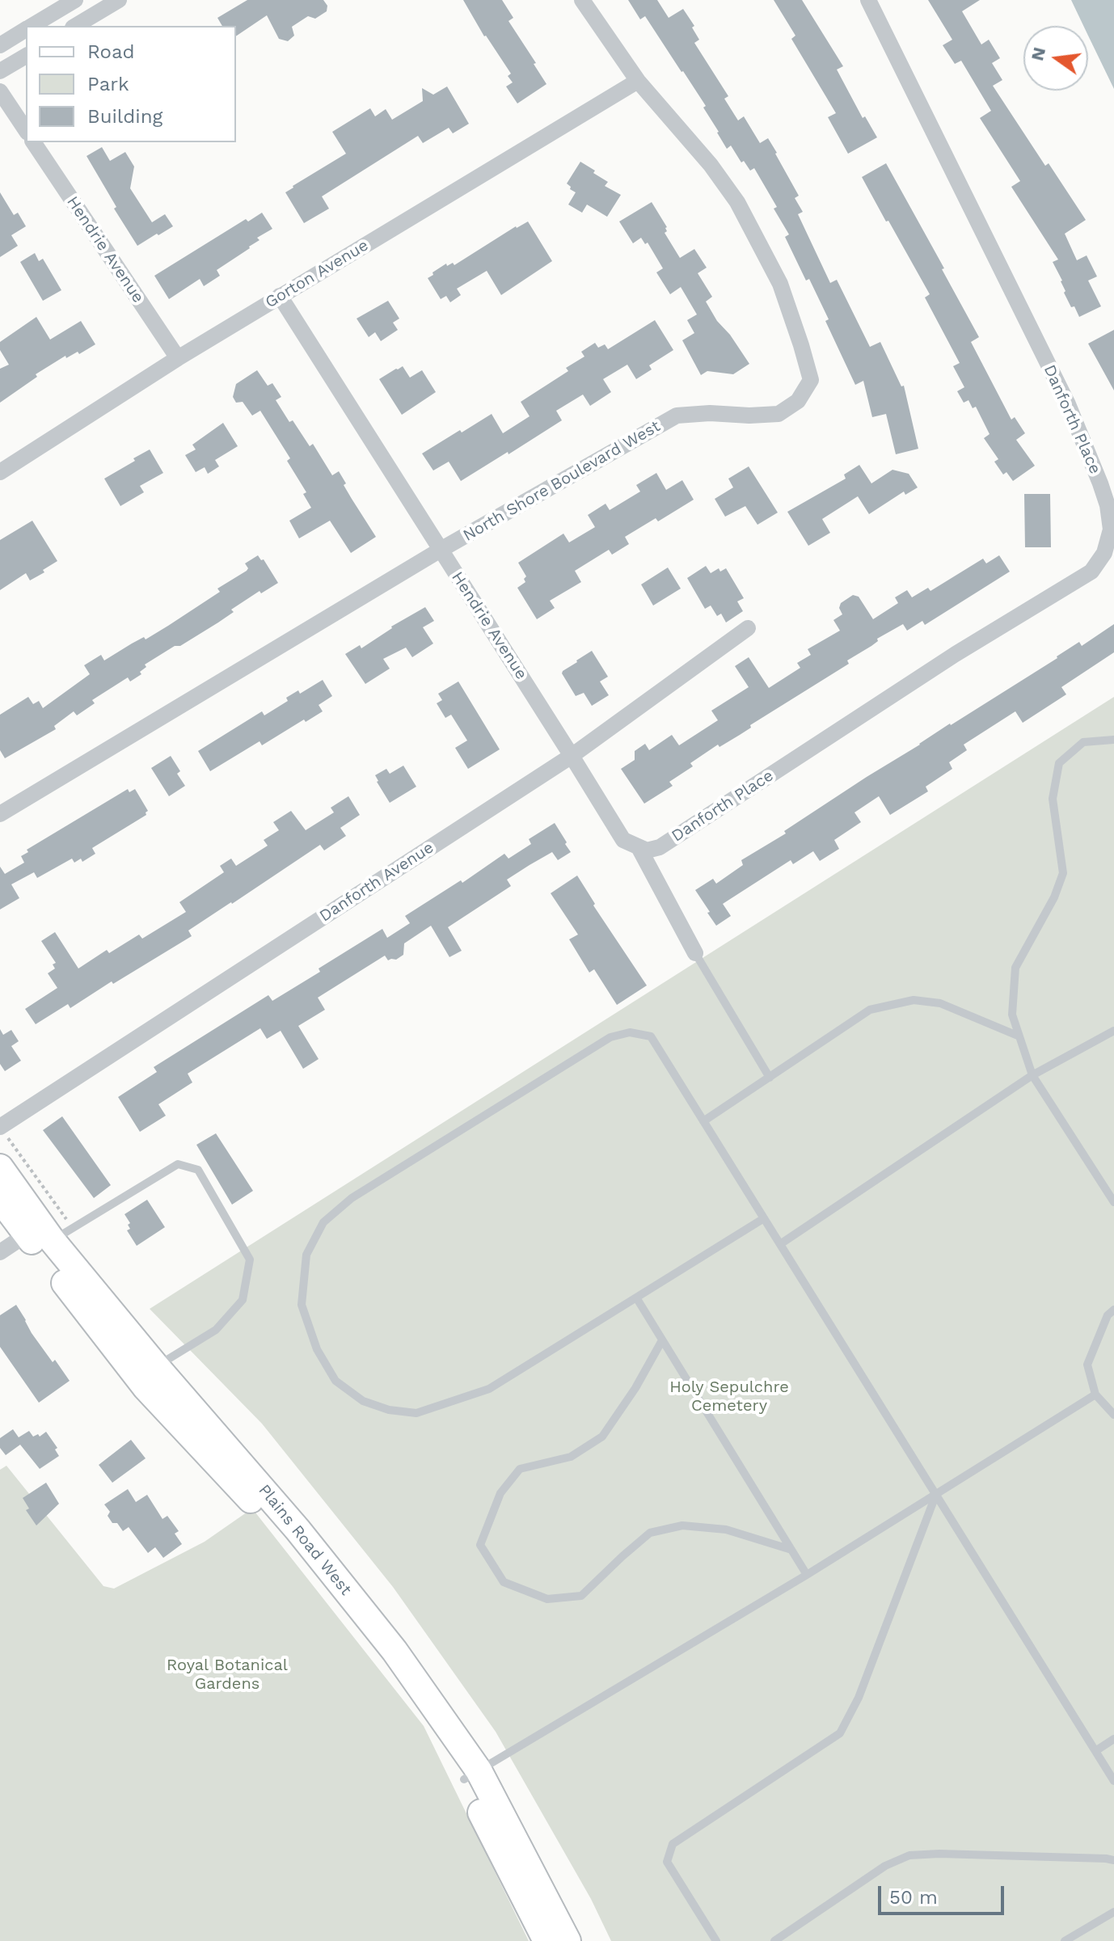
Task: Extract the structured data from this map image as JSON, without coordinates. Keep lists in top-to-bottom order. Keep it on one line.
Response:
{"streets":{"main road":["Plains Road West"],"street":["Hendrie Avenue","Gorton Avenue","Danforth Place","North Shore Boulevard West","Danforth Avenue"]},"crossings":[["Hendrie Avenue","Gorton Avenue"],["Hendrie Avenue","Danforth Place"],["Hendrie Avenue","North Shore Boulevard West"],["Hendrie Avenue","Danforth Avenue"],["Gorton Avenue","North Shore Boulevard West"]],"parks":["Holy Sepulchre Cemetery","Royal Botanical Gardens"],"legend":["Road","Park","Building"],"scale_bar":"50 m","north":"left"}
